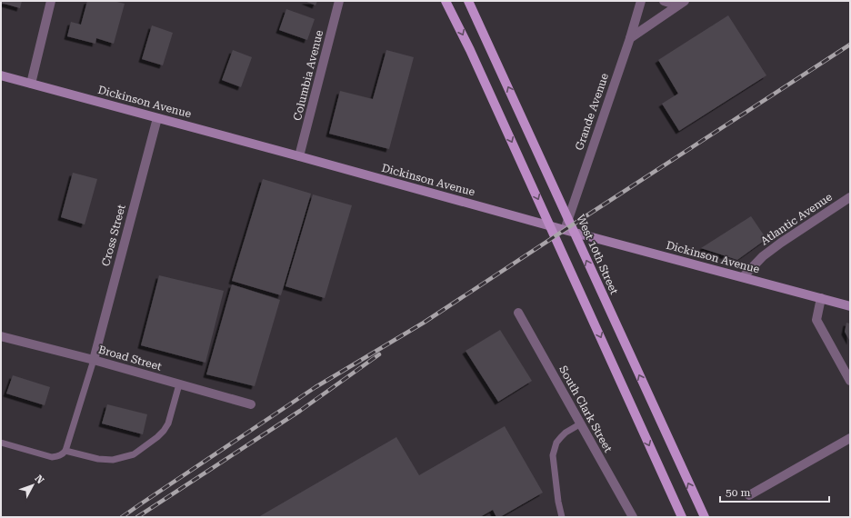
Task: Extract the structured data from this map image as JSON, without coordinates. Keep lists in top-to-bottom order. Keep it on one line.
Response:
{"streets":{"main road":["Dickinson Avenue","West 10th Street"],"street":["Columbia Avenue","Grande Avenue","Atlantic Avenue","Cross Street","Broad Street","South Clark Street"]},"crossings":[["Columbia Avenue","Dickinson Avenue"],["Dickinson Avenue","Grande Avenue"],["Dickinson Avenue","Atlantic Avenue"],["Dickinson Avenue","Cross Street"],["Cross Street","Broad Street"]],"scale_bar":"50 m","north":"top right"}
